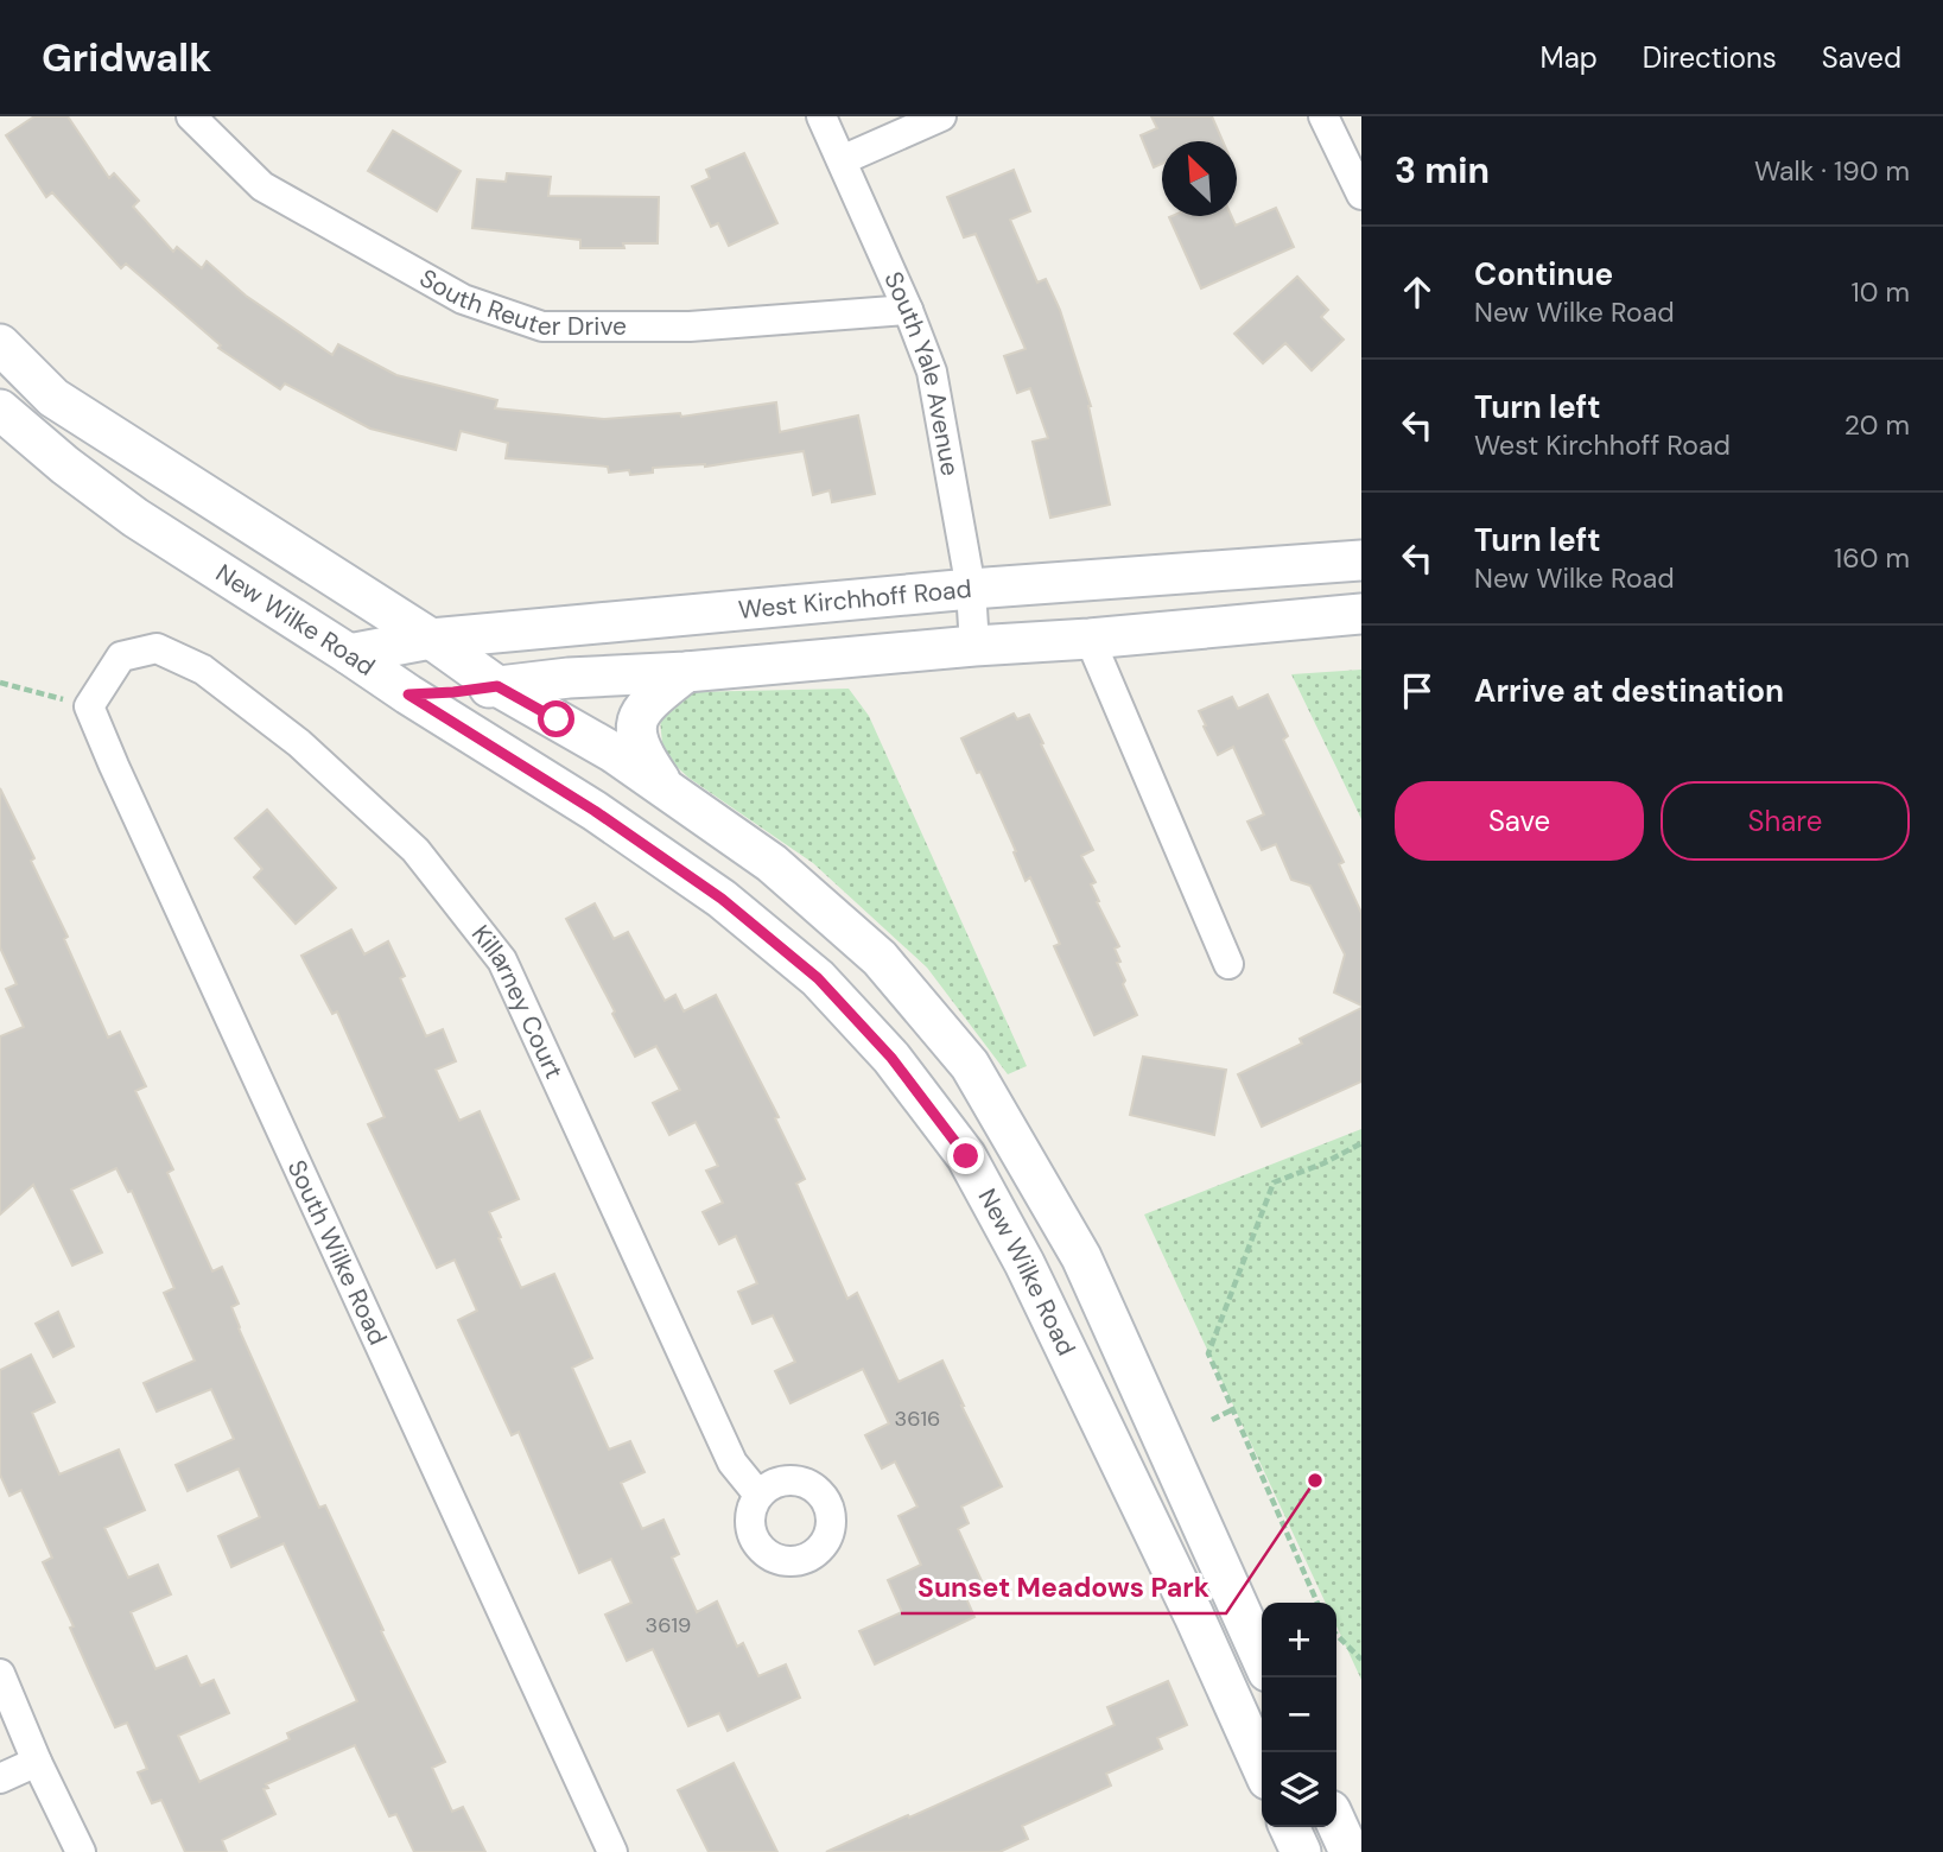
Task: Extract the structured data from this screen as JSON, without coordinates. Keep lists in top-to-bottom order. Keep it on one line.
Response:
{"streets":{"main road":["West Kirchhoff Road","New Wilke Road"],"street":["South Reuter Drive","South Yale Avenue","Killarney Court","South Wilke Road"]},"crossings":[["South Reuter Drive","South Yale Avenue"],["South Yale Avenue","West Kirchhoff Road"],["West Kirchhoff Road","New Wilke Road"],["Killarney Court","South Wilke Road"]],"places":["Sunset Meadows Park"],"house_numbers":["3616","3619"],"north":"top left","page":{"header":"Gridwalk","nav":["Map","Directions","Saved"],"heading":["3 min","Walk · 190 m"],"list":[["Continue","New Wilke Road","10 m"],["Turn left","West Kirchhoff Road","20 m"],["Turn left","New Wilke Road","160 m"],"Arrive at destination"],"buttons":["Save","Share"],"map_buttons":["+","−"]}}
